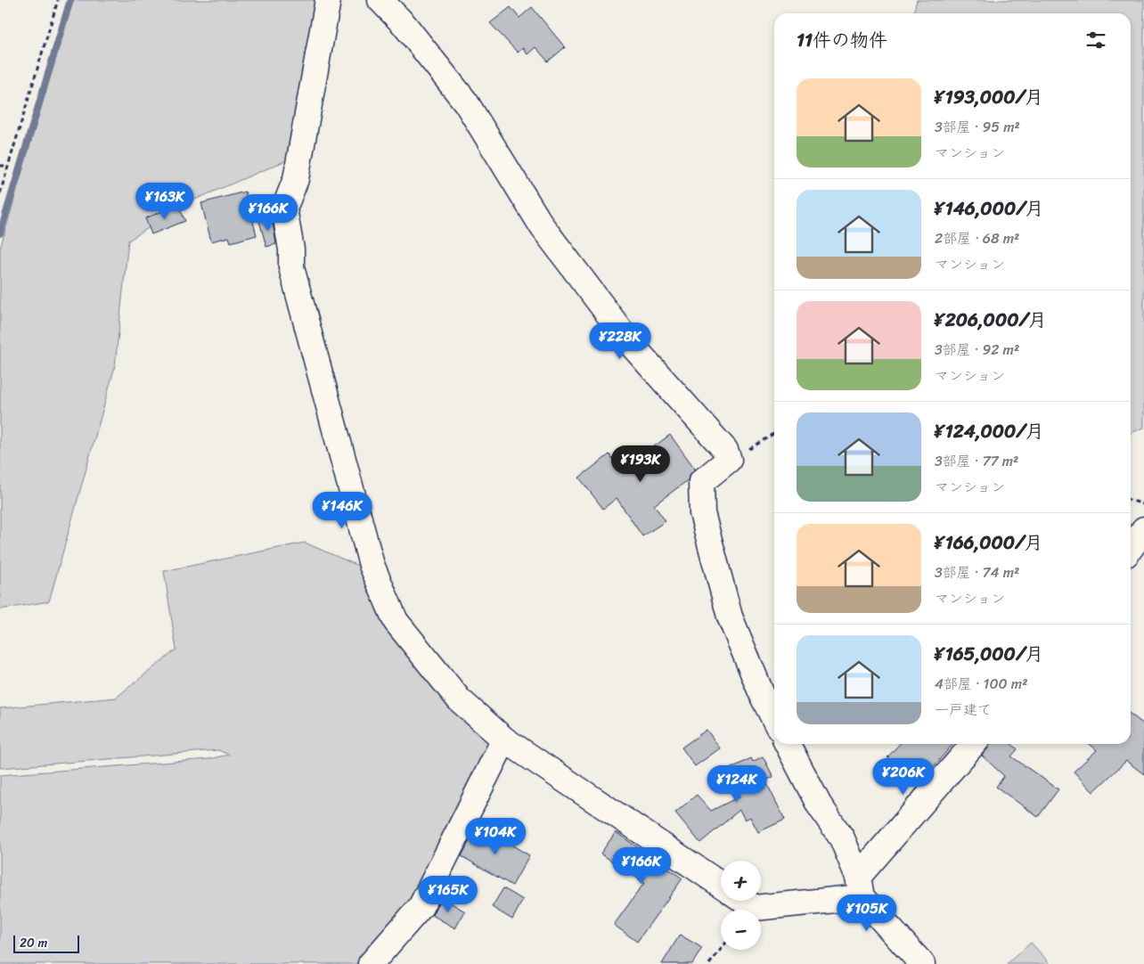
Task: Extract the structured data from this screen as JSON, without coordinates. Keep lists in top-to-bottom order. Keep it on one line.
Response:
{"scale_bar":"20 m","page":{"heading":"11件の物件","list":[{"name":"¥193,000/月","note":"3部屋 · 95 m² · マンション"},{"name":"¥146,000/月","note":"2部屋 · 68 m² · マンション"},{"name":"¥206,000/月","note":"3部屋 · 92 m² · マンション"},{"name":"¥124,000/月","note":"3部屋 · 77 m² · マンション"},{"name":"¥166,000/月","note":"3部屋 · 74 m² · マンション"},{"name":"¥165,000/月","note":"4部屋 · 100 m² · 一戸建て"}],"price":["¥163K","¥166K","¥228K","¥193K","¥146K","¥206K","¥124K","¥104K","¥166K","¥165K","¥105K"],"map_buttons":["+","−"],"scale":"20 m"}}
